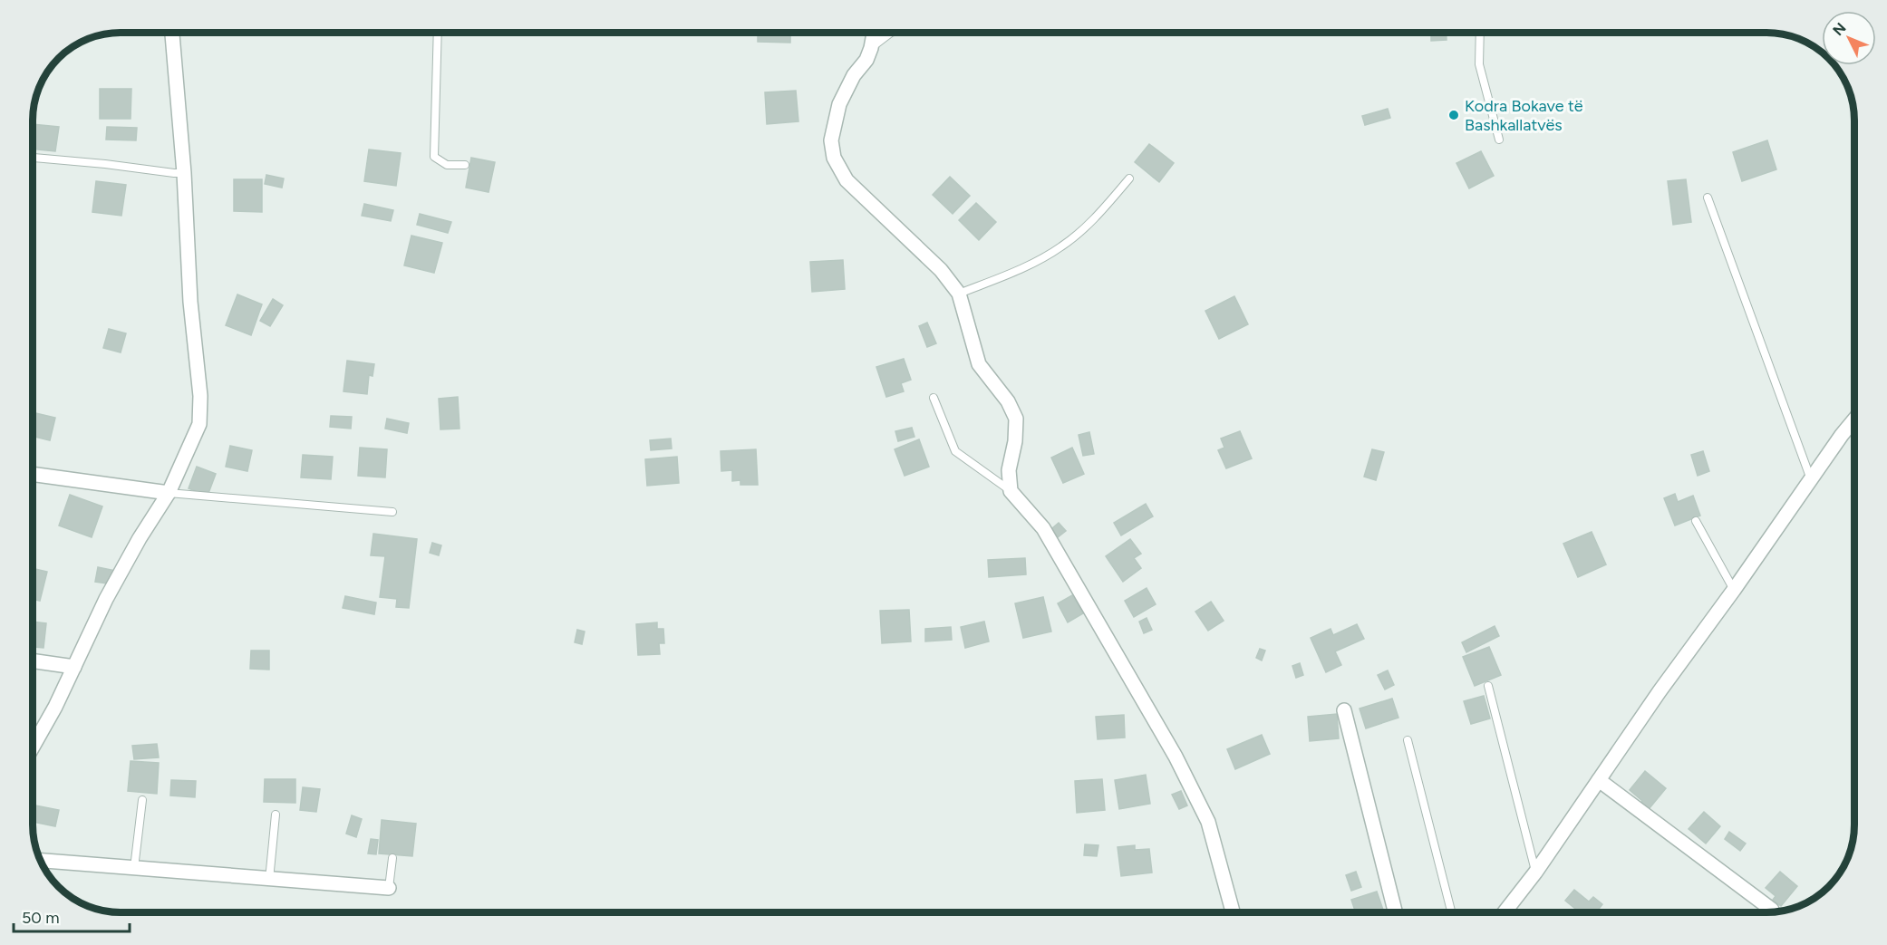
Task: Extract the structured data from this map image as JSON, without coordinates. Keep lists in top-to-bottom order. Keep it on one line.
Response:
{"places":["Kodra Bokave të Bashkallatvës"],"scale_bar":"50 m","north":"top left"}
